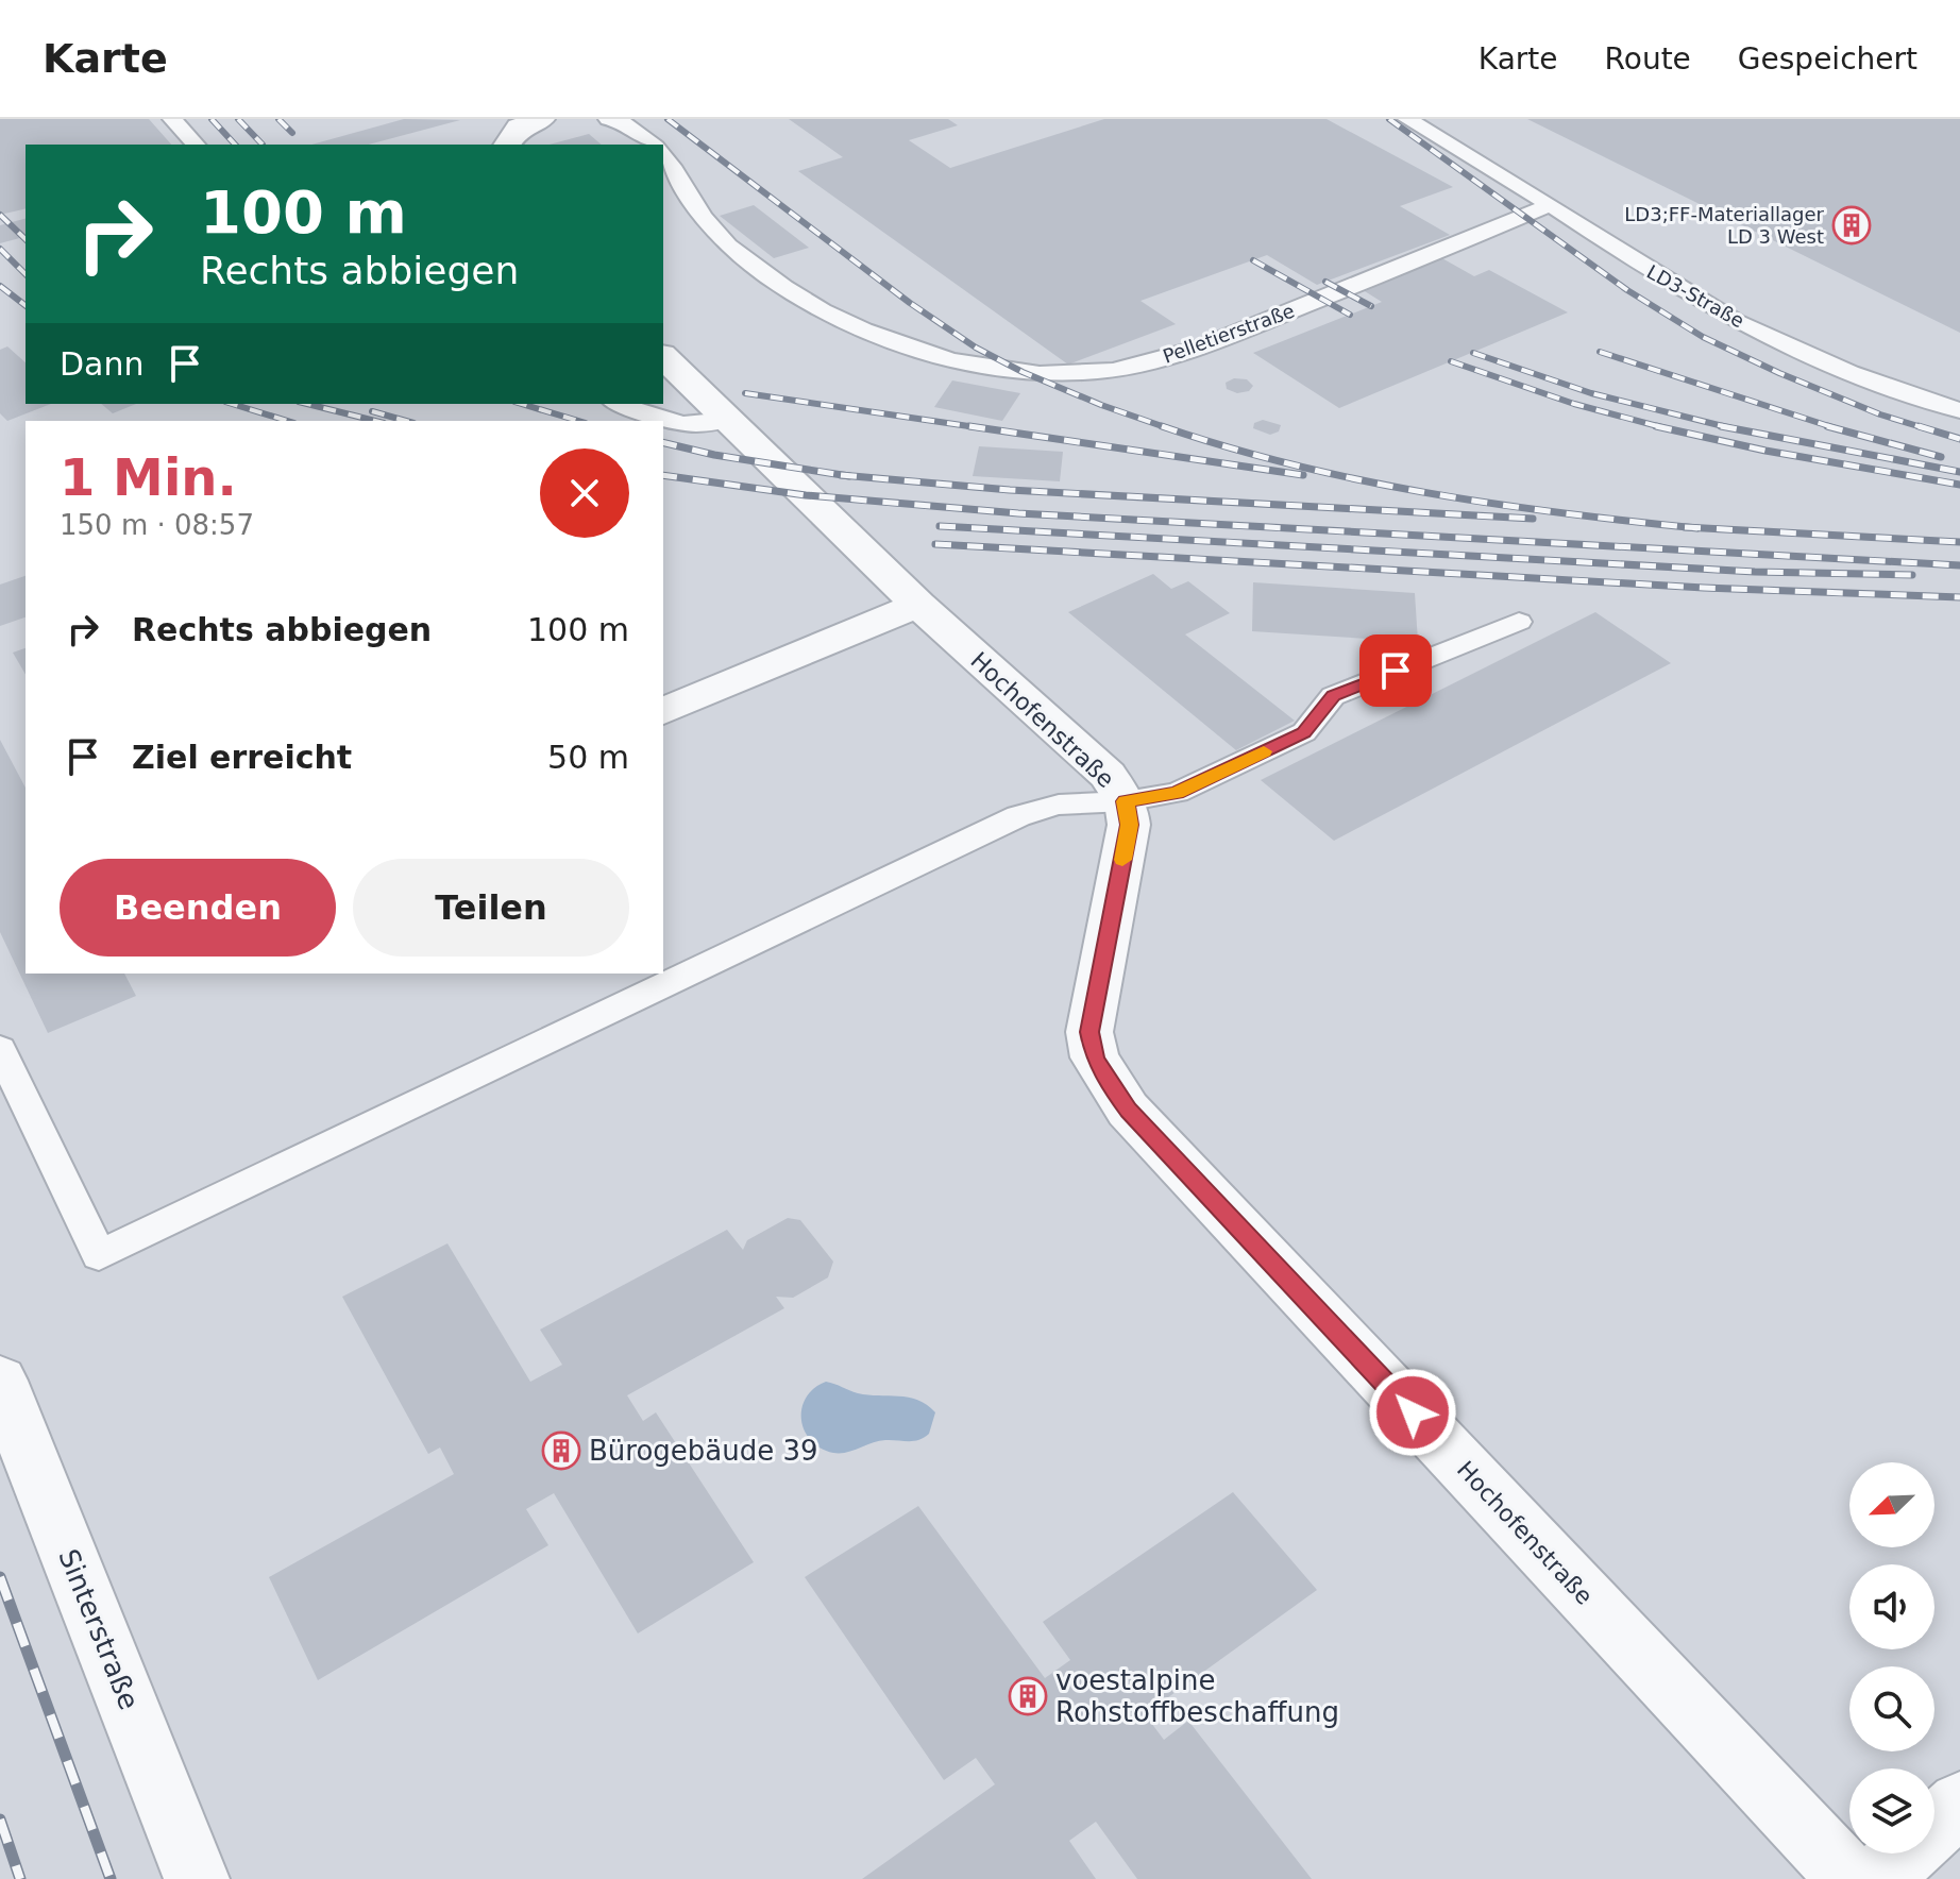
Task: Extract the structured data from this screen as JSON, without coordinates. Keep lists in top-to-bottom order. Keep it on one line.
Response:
{"streets":{"street":["Hochofenstraße","Sinterstraße"],"lane":["LD3-Straße","Pelletierstraße"]},"crossings":[["LD3-Straße","Pelletierstraße"]],"places":{"building":["LD3;FF-Materiallager LD 3 West","Bürogebäude 39","voestalpine Rohstoffbeschaffung"]},"north":"bottom left","page":{"header":"Karte","nav":["Karte","Route","Gespeichert"],"turn":["100 m","Rechts abbiegen"],"then":"Dann","heading":["1 Min.","150 m · 08:57"],"list":[{"name":"Rechts abbiegen","value":"100 m"},{"name":"Ziel erreicht","value":"50 m"}],"buttons":["Beenden","Teilen"]}}
